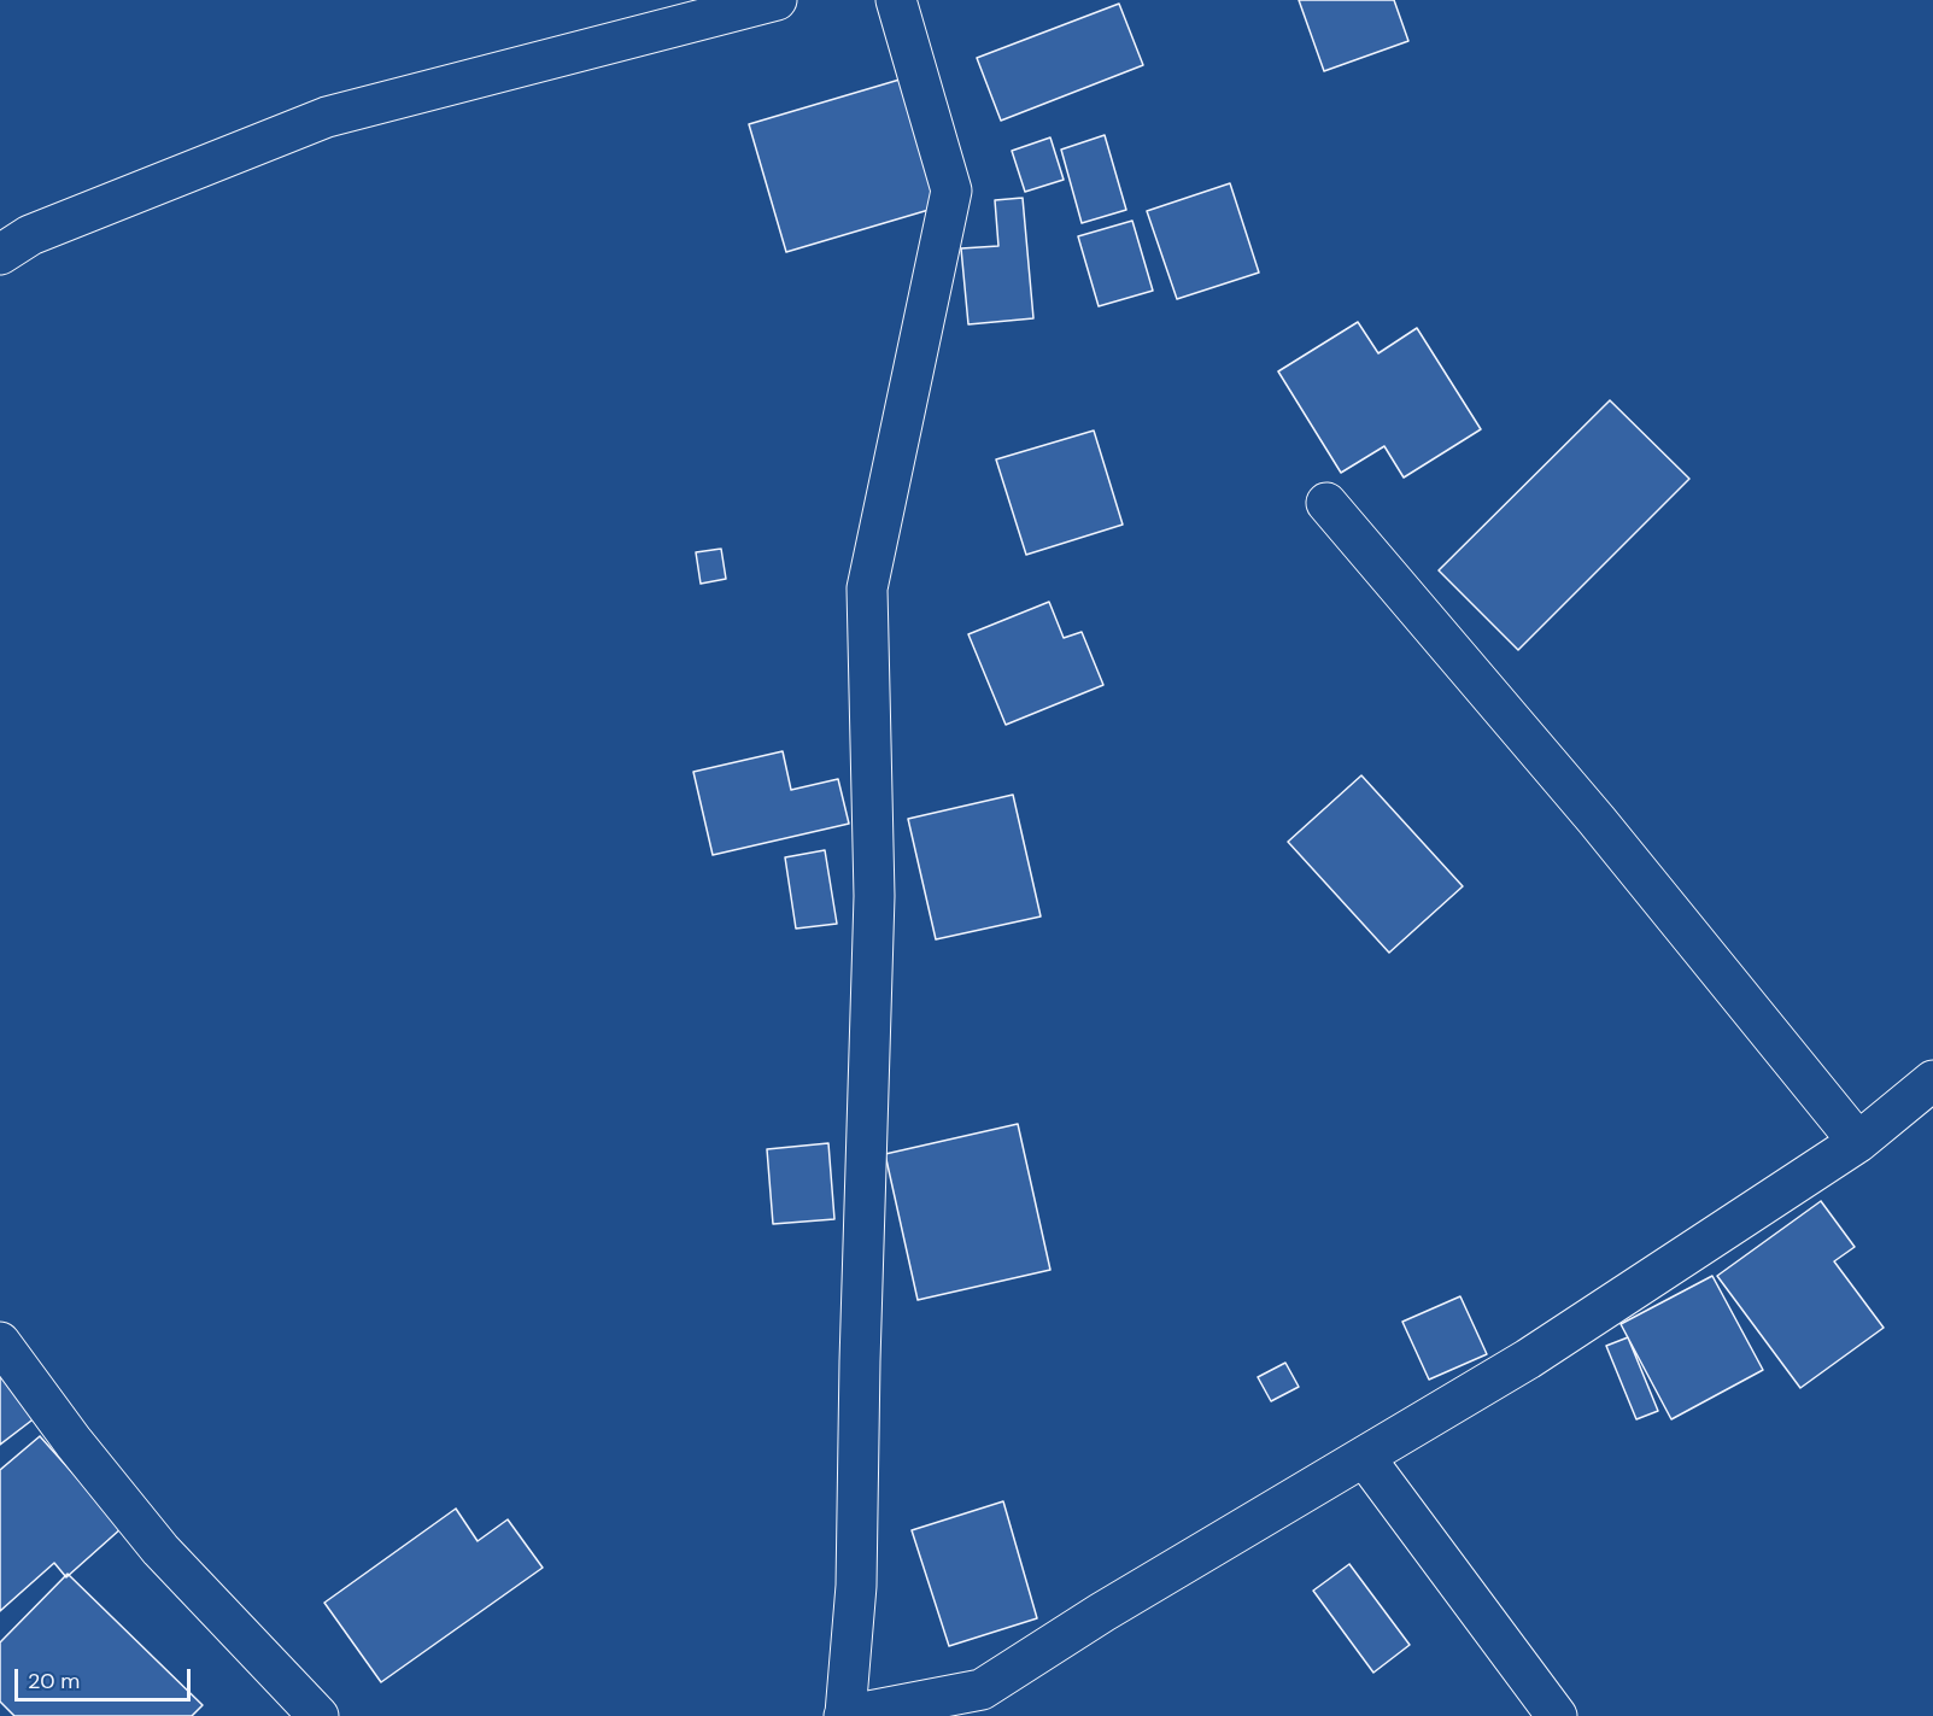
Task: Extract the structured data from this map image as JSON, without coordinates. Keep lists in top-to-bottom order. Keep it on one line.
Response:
{"scale_bar":"20 m"}
